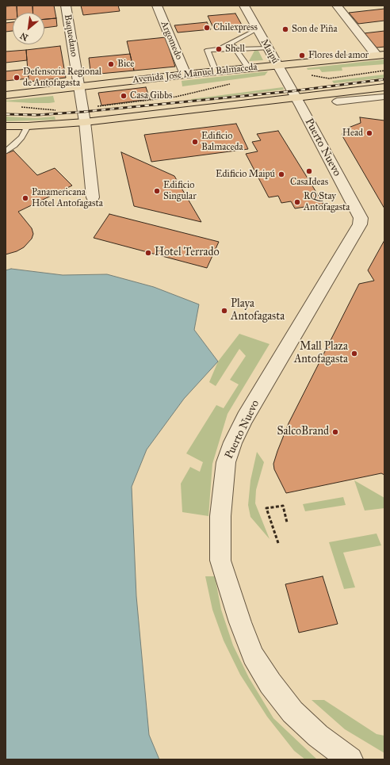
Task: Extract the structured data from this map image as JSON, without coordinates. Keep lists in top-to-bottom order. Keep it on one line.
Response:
{"streets":{"highway":["Avenida José Manuel Balmaceda"],"street":["Baquedano","Argomedo","Maipú","Puerto Nuevo"]},"crossings":[["Baquedano","Avenida José Manuel Balmaceda"],["Argomedo","Avenida José Manuel Balmaceda"],["Maipú","Avenida José Manuel Balmaceda"],["Maipú","Puerto Nuevo"]],"places":["Chilexpress","Son de Piña","Shell","Flores del amor","Bice","Defensoria Regional de Antofagasta","Casa Gibbs","Head","Edificio Balmaceda","CasaIdeas","Edificio Maipú","Edificio Singular","Panamericana Hotel Antofagasta","RQ Stay Antofagasta","Hotel Terrado","Playa Antofagasta","Mall Plaza Antofagasta","SalcoBrand"],"north":"bottom left"}
